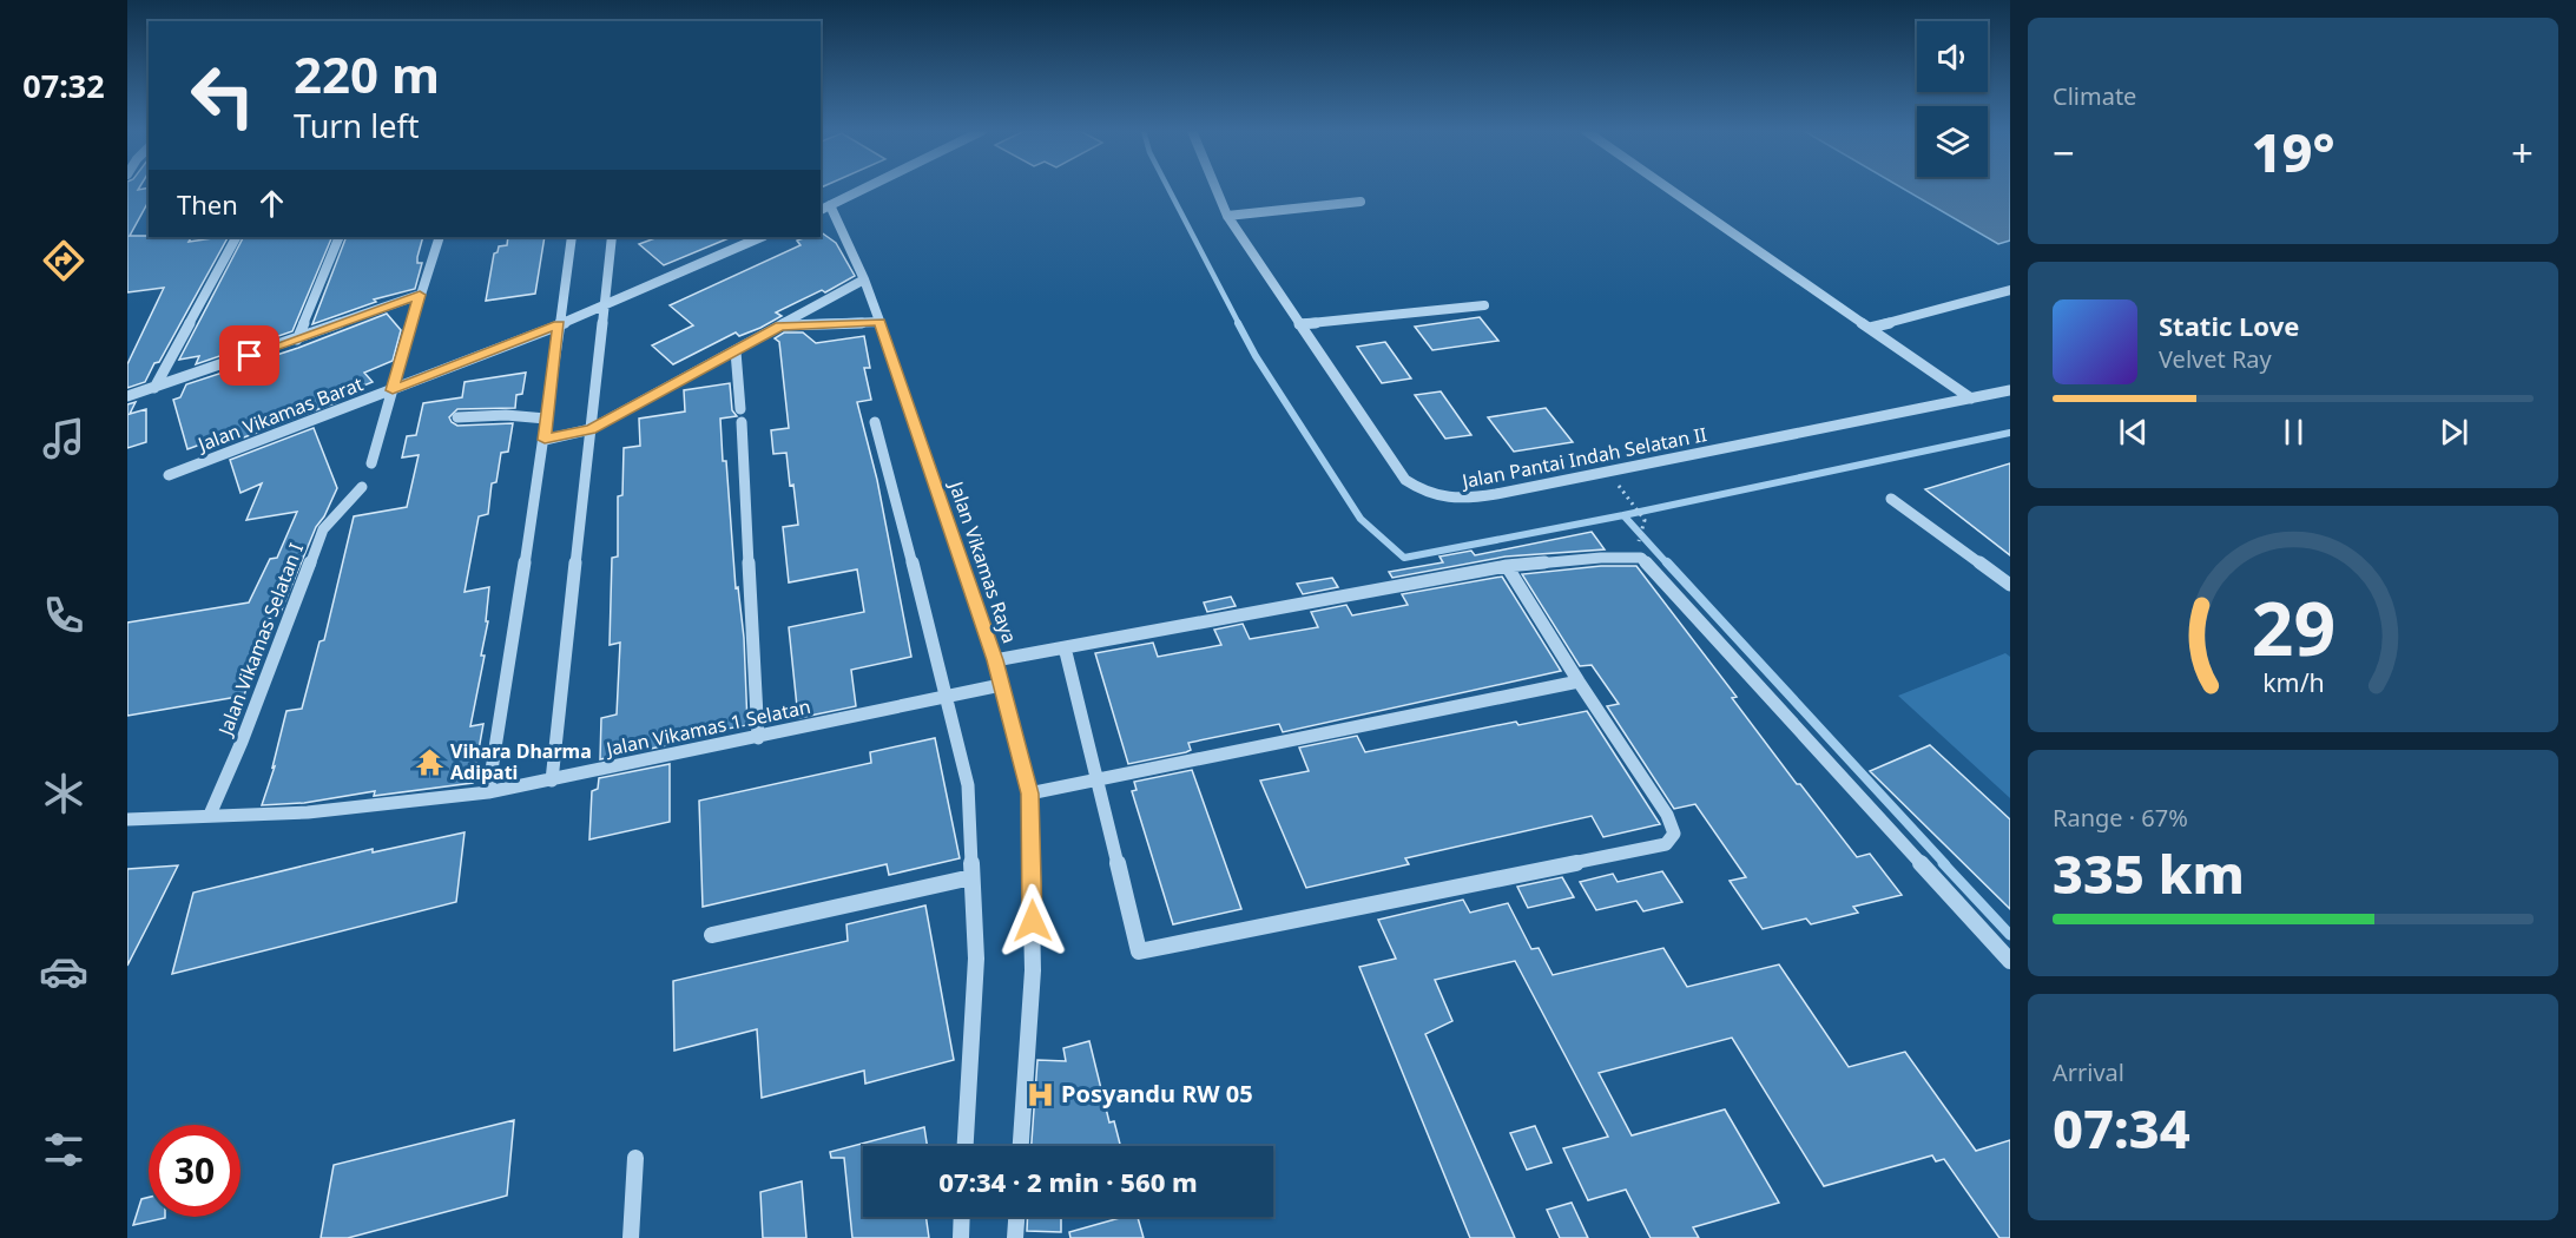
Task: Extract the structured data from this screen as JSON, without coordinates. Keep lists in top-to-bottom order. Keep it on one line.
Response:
{"streets":{"street":["Jalan Vikamas Barat","Jalan Pantai Indah Selatan II","Jalan Vikamas Raya","Jalan Vikamas Selatan I","Jalan Vikamas 1 Selatan"]},"crossings":[["Jalan Vikamas Raya","Jalan Vikamas 1 Selatan"],["Jalan Vikamas Selatan I","Jalan Vikamas 1 Selatan"]],"places":{"temple":["Vihara Dharma Adipati"],"hospital":["Posyandu RW 05"]},"page":{"tabs":"07:32","tile":["Climate",["Range · 67%","335 km"],["Arrival","07:34"]],"turn":["220 m","Turn left"],"heat":["−","19°","+"],"then":"Then","song":["Static Love","Velvet Ray"],"limit":"30","trip":"07:34 · 2 min · 560 m","gauge":["29","km/h"]}}
